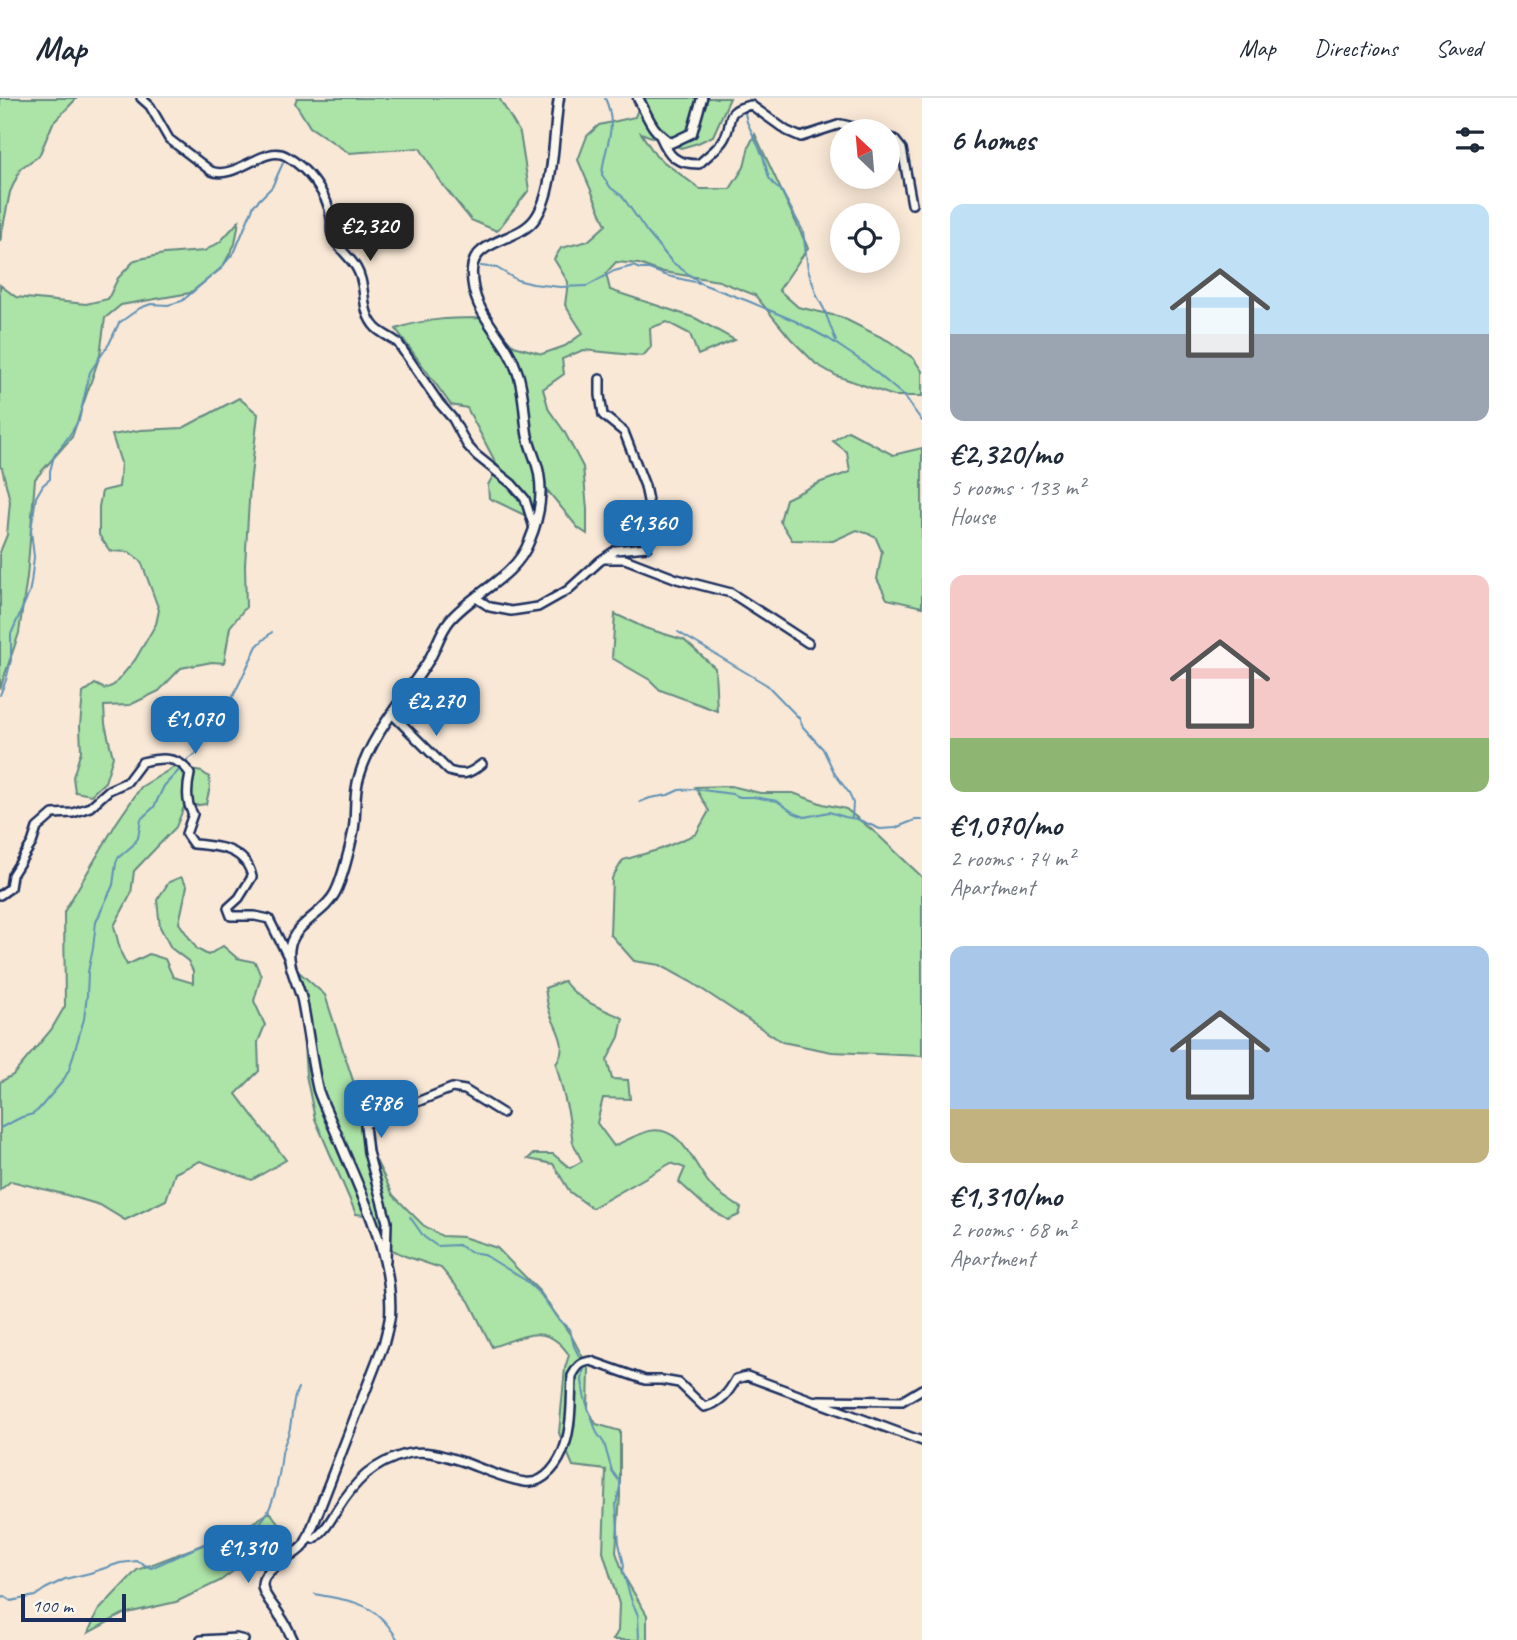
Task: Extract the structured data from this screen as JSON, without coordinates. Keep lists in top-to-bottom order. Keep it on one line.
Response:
{"scale_bar":"100 m","north":"top left","page":{"header":"Map","nav":["Map","Directions","Saved"],"heading":"6 homes","list":[{"name":"€2,320/mo","note":"5 rooms · 133 m² · House"},{"name":"€1,070/mo","note":"2 rooms · 74 m² · Apartment"},{"name":"€1,310/mo","note":"2 rooms · 68 m² · Apartment"}],"price":["€2,320","€1,360","€2,270","€1,070","€786","€1,310"],"scale":"100 m"}}
